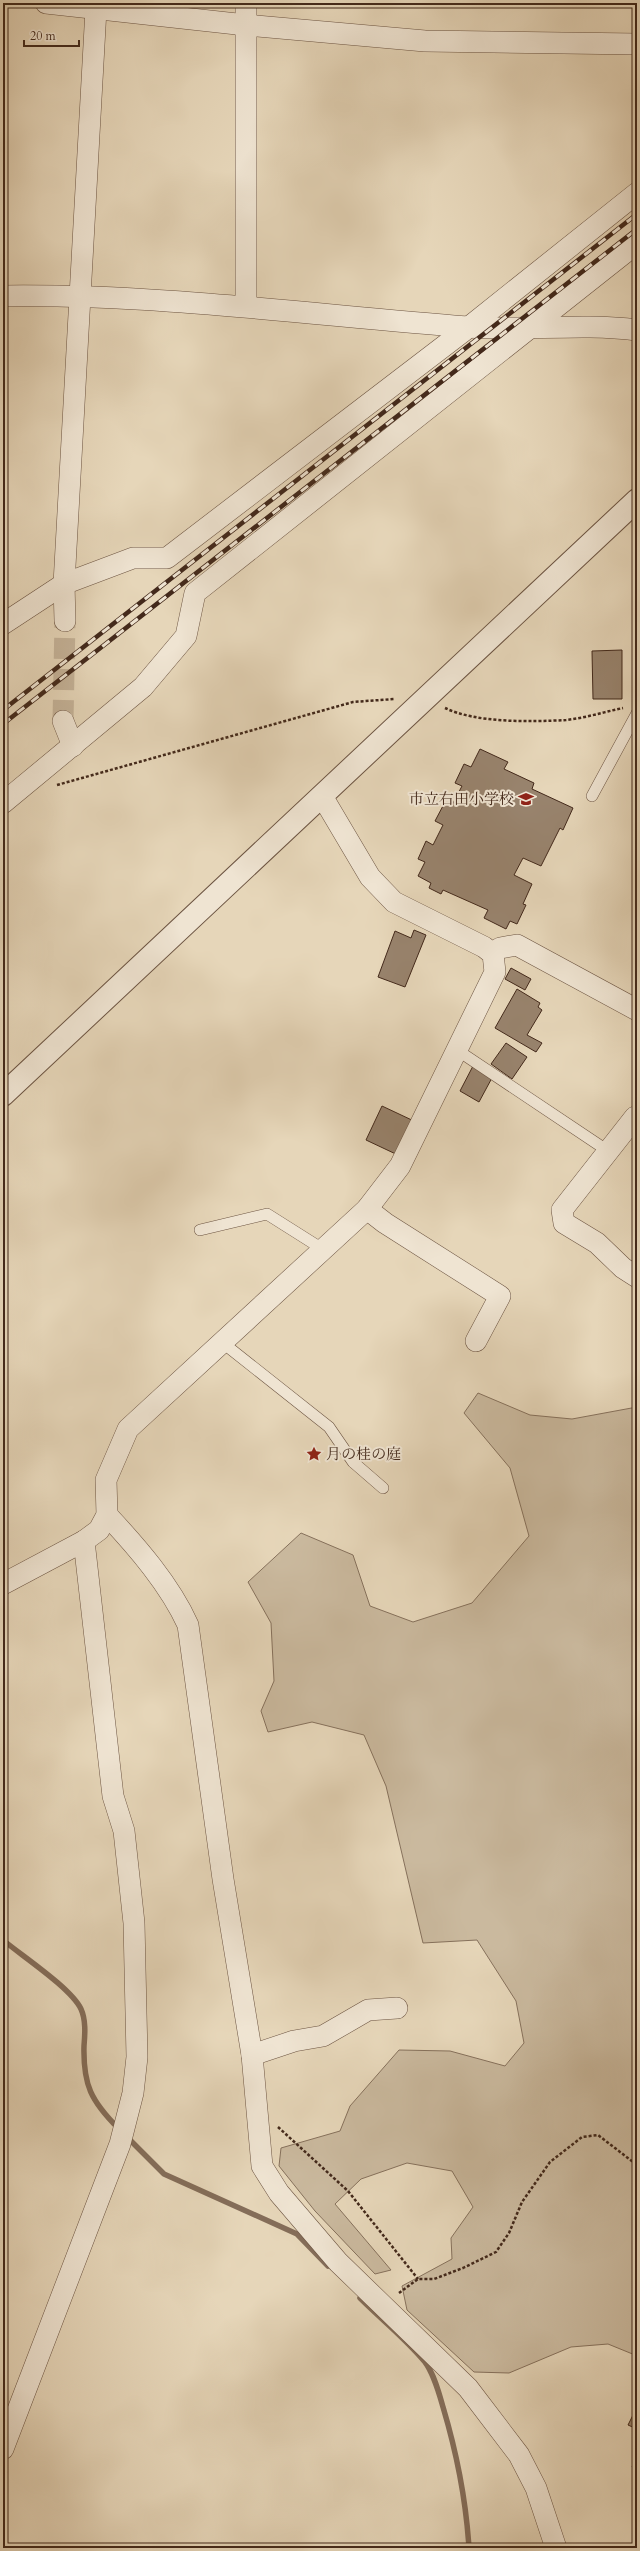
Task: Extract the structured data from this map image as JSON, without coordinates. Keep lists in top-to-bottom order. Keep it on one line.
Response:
{"places":{"school or university":["市立右田小学校"],"place":["月の桂の庭"]},"scale_bar":"20 m"}
